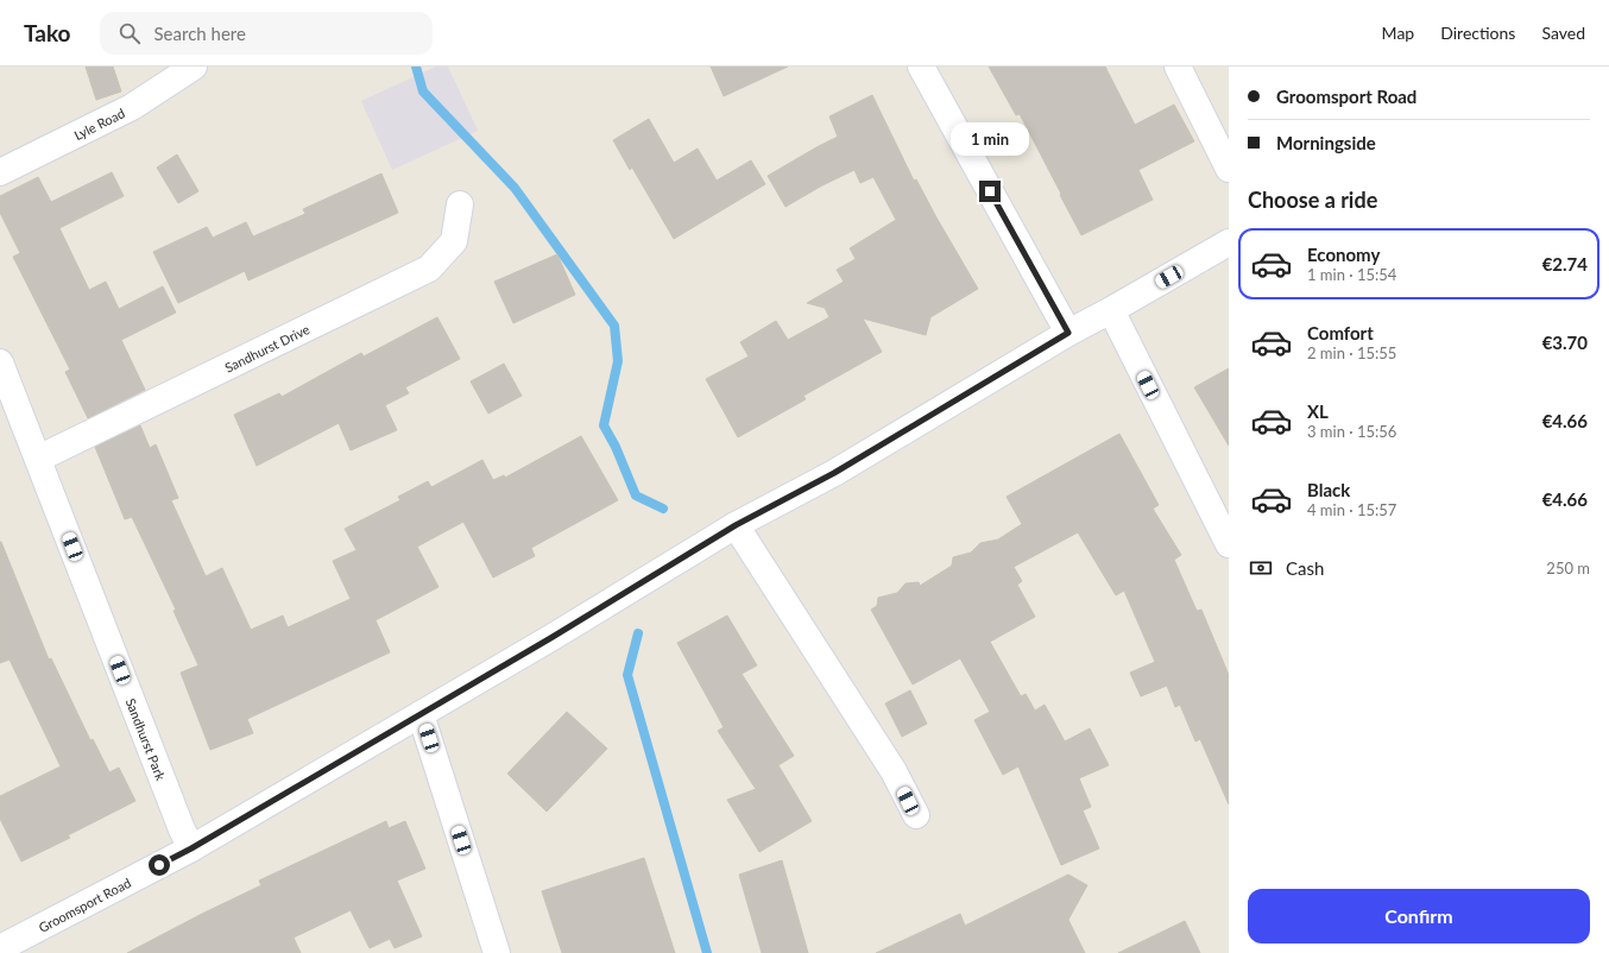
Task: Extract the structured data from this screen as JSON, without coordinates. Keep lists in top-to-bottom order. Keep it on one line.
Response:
{"streets":{"street":["Lyle Road","Sandhurst Drive","Sandhurst Park","Groomsport Road"]},"crossings":[["Sandhurst Drive","Sandhurst Park"],["Sandhurst Park","Groomsport Road"]],"page":{"header":"Tako","search":"Search here","nav":["Map","Directions","Saved"],"banner":["Groomsport Road","Morningside"],"bubble":"1 min","heading":"Choose a ride","list":[{"name":"Economy","note":"1 min · 15:54","value":"€2.74"},{"name":"Comfort","note":"2 min · 15:55","value":"€3.70"},{"name":"XL","note":"3 min · 15:56","value":"€4.66"},{"name":"Black","note":"4 min · 15:57","value":"€4.66"}],"pay":["Cash","250 m"],"buttons":"Confirm"}}
